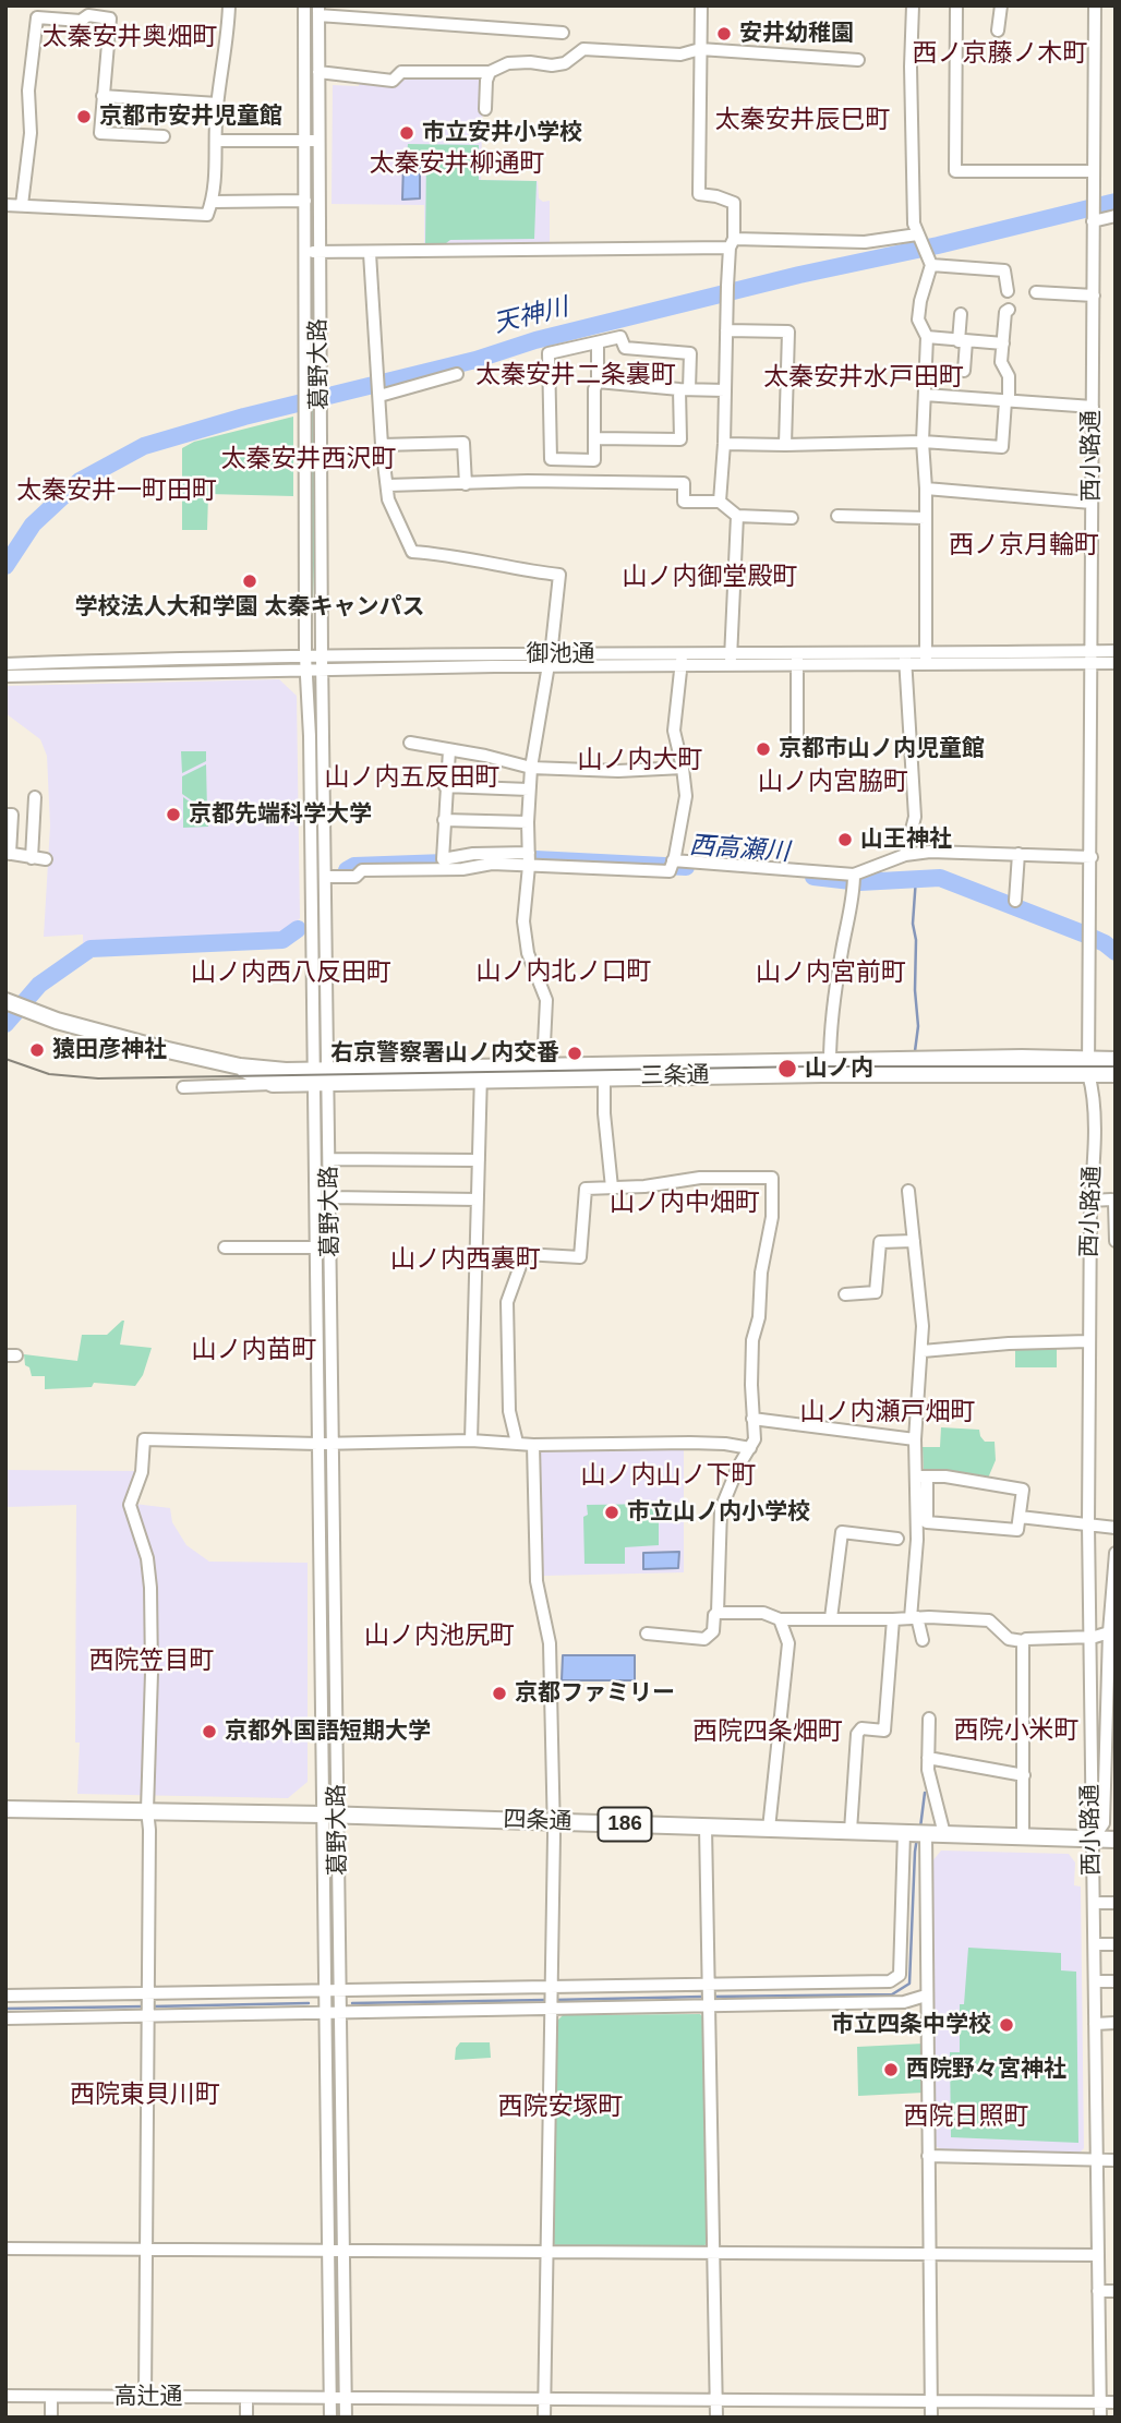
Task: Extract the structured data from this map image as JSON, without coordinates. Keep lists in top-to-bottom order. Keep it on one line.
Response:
{"streets":{"main road":["三条通","四条通","186"],"street":["葛野大路","西小路通","御池通","高辻通"]},"crossings":[["葛野大路","御池通"],["葛野大路","三条通"],["葛野大路","四条通"],["葛野大路","高辻通"],["西小路通","御池通"],["西小路通","三条通"],["西小路通","四条通"],["西小路通","高辻通"]],"districts":["太秦安井奥畑町","西ノ京藤ノ木町","太秦安井辰巳町","太秦安井柳通町","太秦安井二条裏町","太秦安井水戸田町","太秦安井西沢町","太秦安井一町田町","西ノ京月輪町","山ノ内御堂殿町","山ノ内大町","山ノ内五反田町","山ノ内宮脇町","山ノ内北ノ口町","山ノ内西八反田町","山ノ内宮前町","山ノ内中畑町","山ノ内西裏町","山ノ内苗町","山ノ内瀬戸畑町","山ノ内山ノ下町","山ノ内池尻町","西院笠目町","西院小米町","西院四条畑町","西院東貝川町","西院安塚町","西院日照町"],"water":["天神川","西高瀬川"],"places":["安井幼稚園","京都市安井児童館","市立安井小学校","学校法人大和学園 太秦キャンパス","京都市山ノ内児童館","京都先端科学大学","山王神社","猿田彦神社","右京警察署山ノ内交番","山ノ内","市立山ノ内小学校","京都ファミリー","京都外国語短期大学","市立四条中学校","西院野々宮神社"]}
